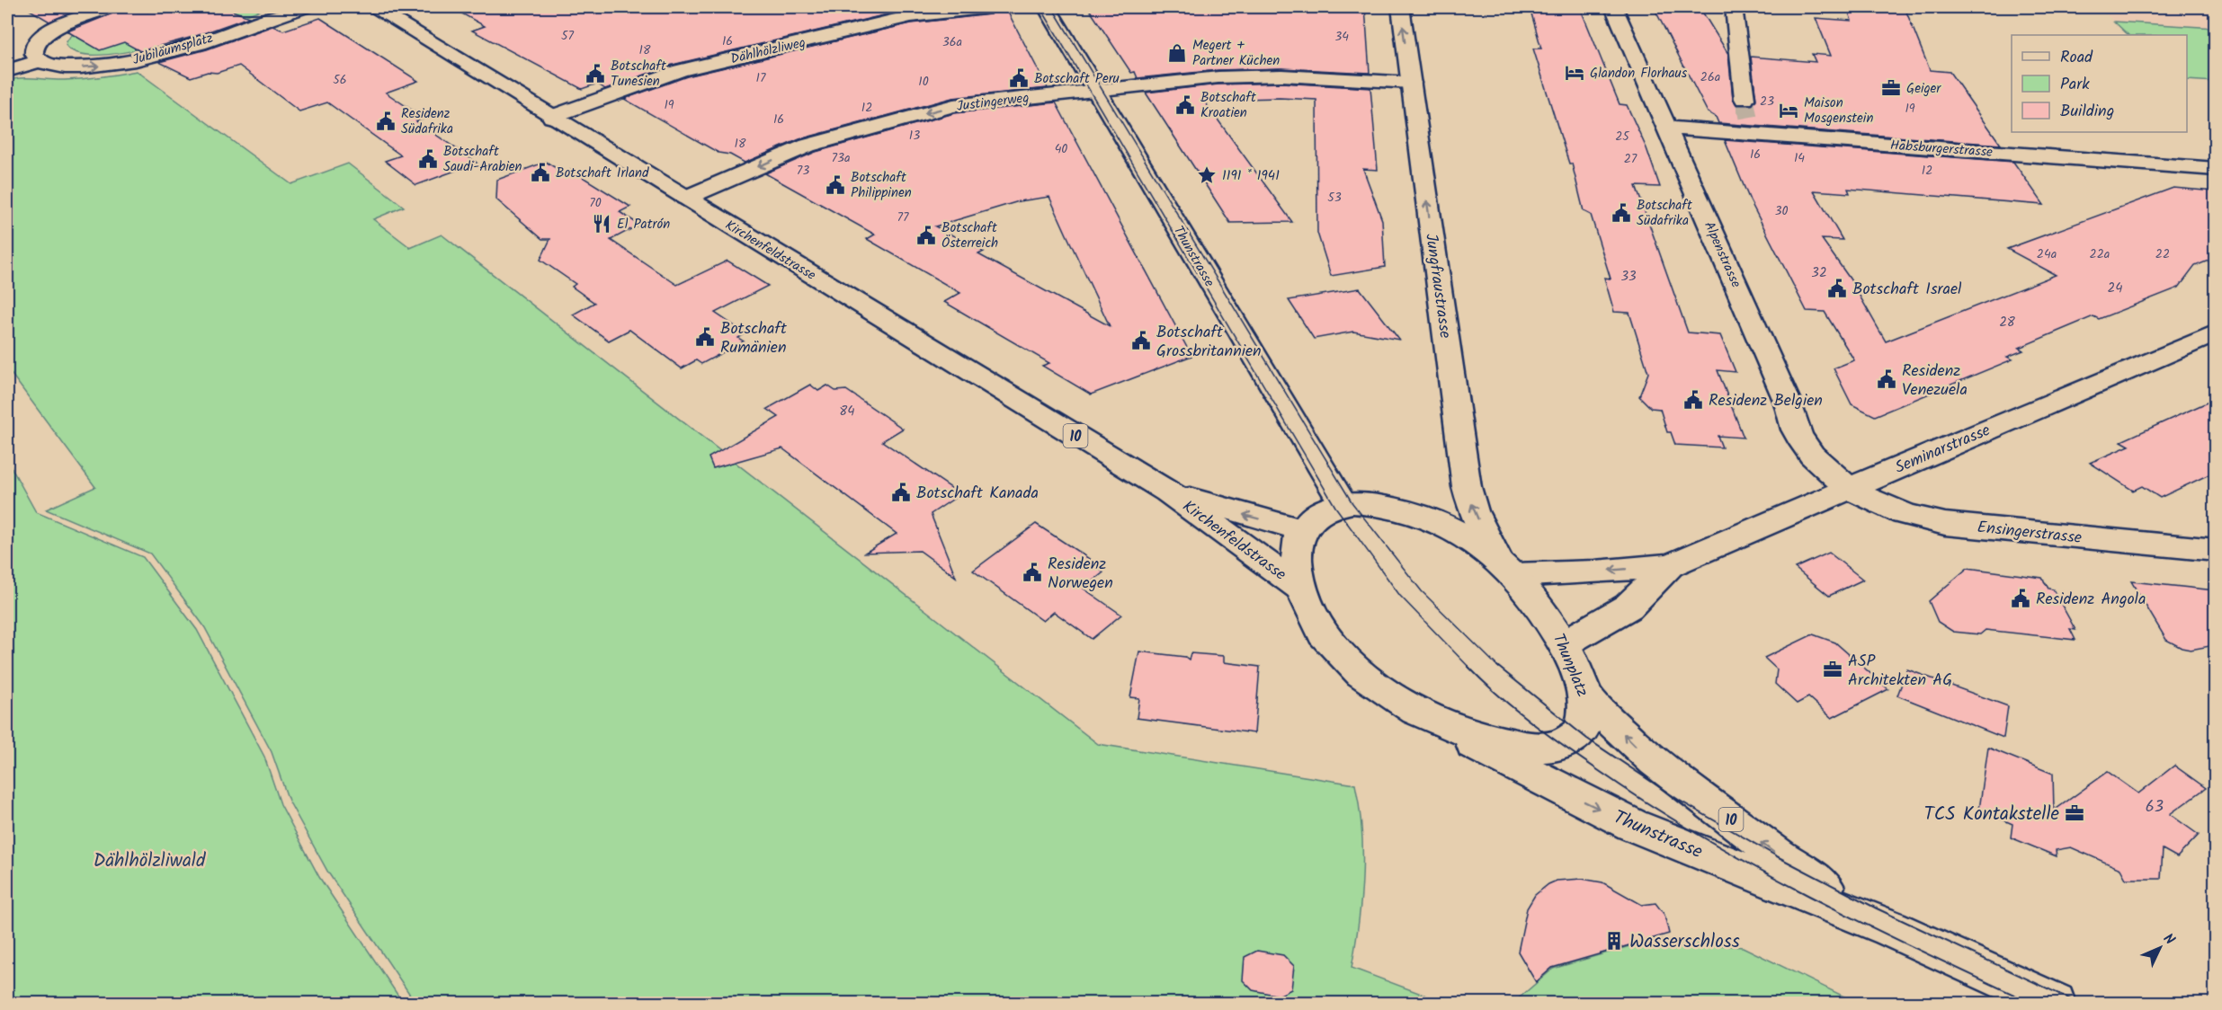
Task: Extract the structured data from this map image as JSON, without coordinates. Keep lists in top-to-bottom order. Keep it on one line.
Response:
{"streets":{"street":["Jubiläumsplatz","Dählhölzliweg","Justingerweg","Habsburgerstrasse","Kirchenfeldstrasse","Alpenstrasse","Thunstrasse","Jungfraustrasse","10","Seminarstrasse","Ensingerstrasse","Thunplatz"]},"crossings":[["Dählhölzliweg","Kirchenfeldstrasse"],["Justingerweg","Kirchenfeldstrasse"],["Justingerweg","Thunstrasse"],["Justingerweg","Jungfraustrasse"],["Habsburgerstrasse","Alpenstrasse"],["Kirchenfeldstrasse","Thunplatz"],["Alpenstrasse","Seminarstrasse"],["Alpenstrasse","Ensingerstrasse"],["Thunstrasse","Thunplatz"],["Jungfraustrasse","Seminarstrasse"],["Jungfraustrasse","Thunplatz"],["Seminarstrasse","Ensingerstrasse"],["Seminarstrasse","Thunplatz"]],"one_way":["Jubiläumsplatz","Justingerweg","Jungfraustrasse"],"parks":["Dählhölzliwald"],"places":{"shop":["Megert + Partner Küchen"],"hotel":["Glandon Florhaus","Maison Mosgenstein"],"public building":["Botschaft Tunesien","Botschaft Peru","Botschaft Kroatien","Residenz Südafrika","Botschaft Saudi-Arabien","Botschaft Irland","Botschaft Philippinen","Botschaft Südafrika","Botschaft Österreich","Botschaft Israel","Botschaft Rumänien","Botschaft Grossbritannien","Residenz Venezuela","Residenz Belgien","Botschaft Kanada","Residenz Norwegen","Residenz Angola"],"office":["Geiger","ASP Architekten AG","TCS Kontakstelle"],"place":["1191 * 1941"],"restaurant":["El Patrón"],"building":["Wasserschloss"]},"house_numbers":["57","34","16","36a","18","26a","17","56","10","23","19","12","19","16","13","25","18","40","16","73a","14","27","73","12","53","70","30","77","24a","22a","22","32","33","24","28","84","63"],"legend":["Road","Park","Building"],"north":"top right"}
